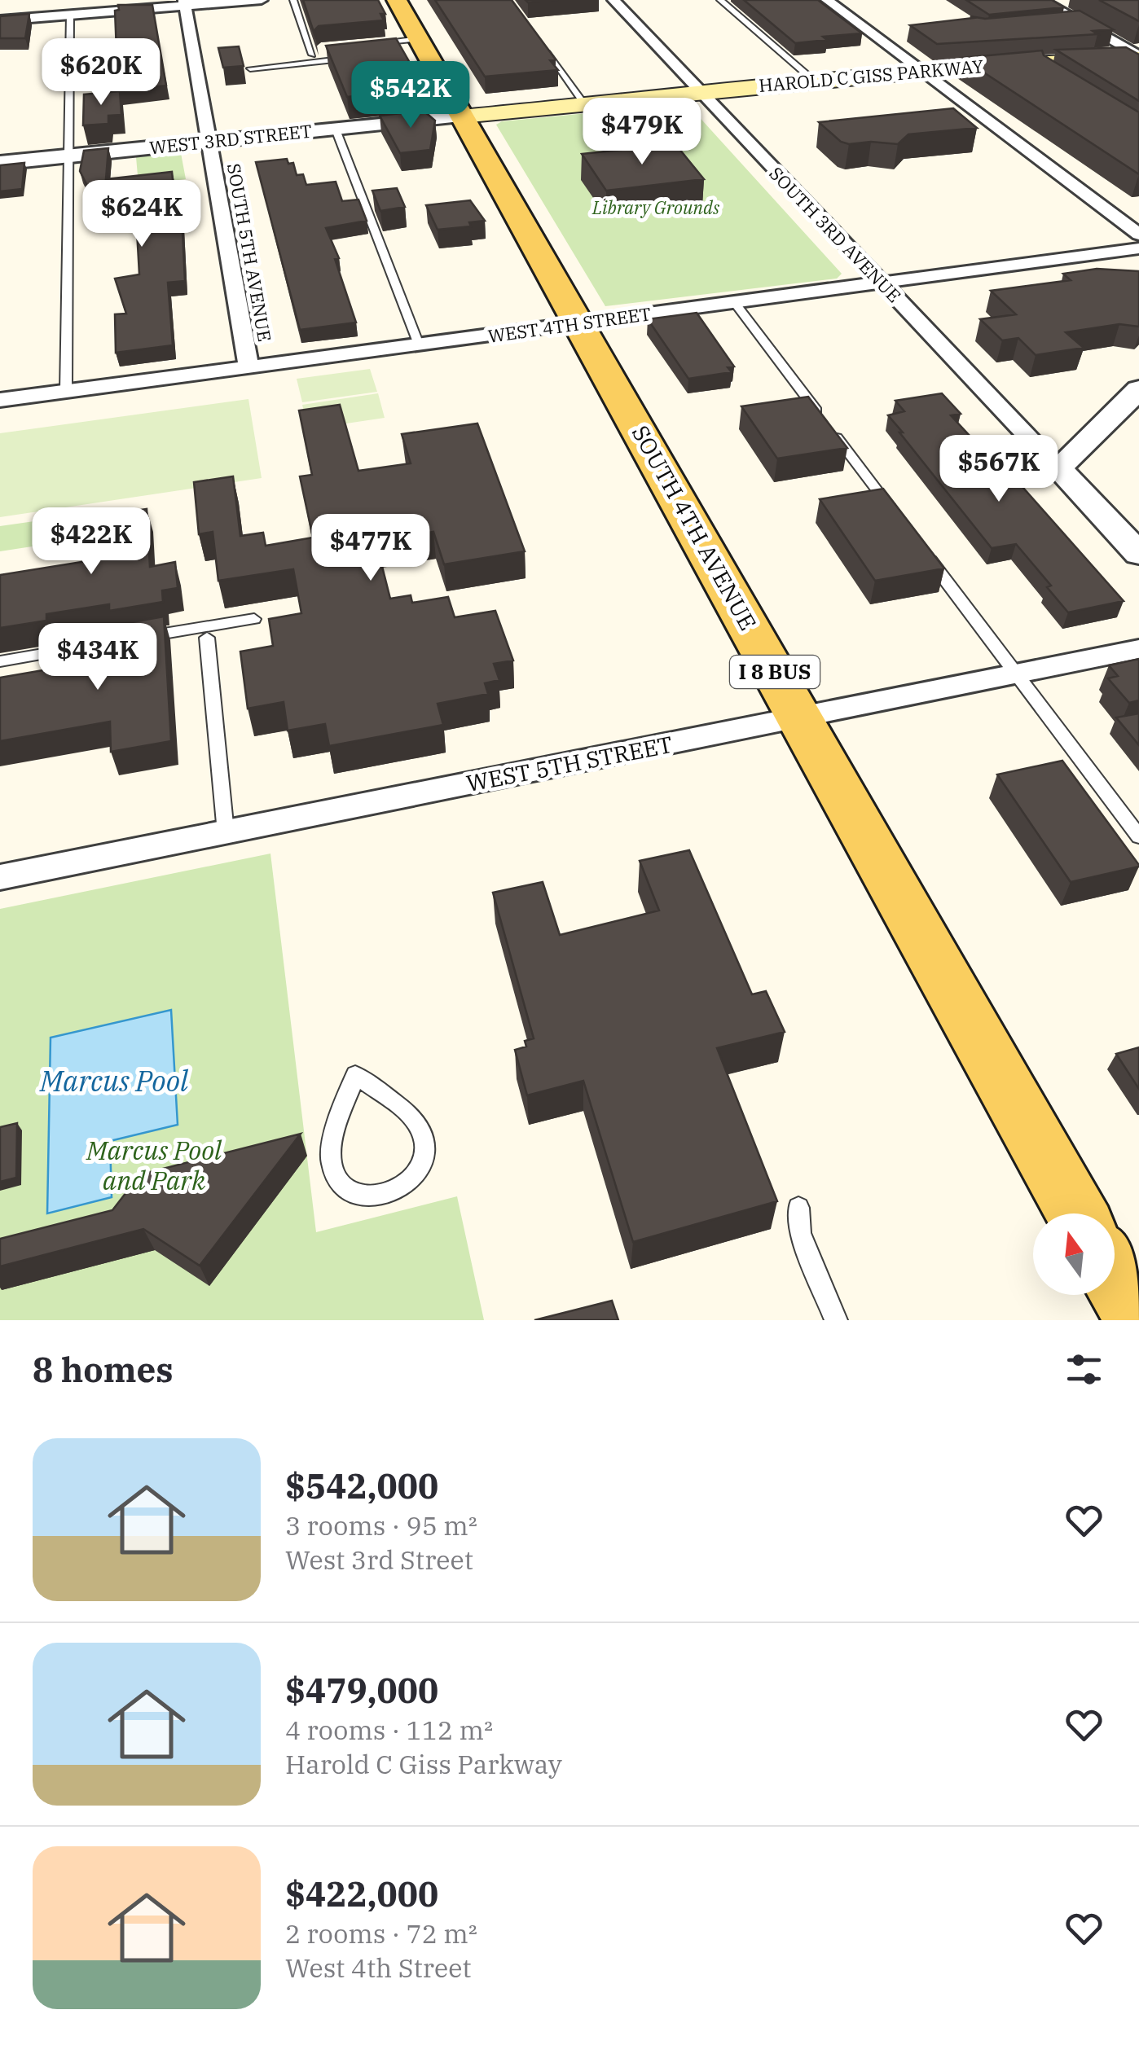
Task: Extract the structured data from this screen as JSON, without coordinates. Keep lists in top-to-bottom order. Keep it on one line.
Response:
{"streets":{"main road":["HAROLD C GISS PARKWAY","SOUTH 4TH AVENUE","I 8 BUS"],"street":["WEST 3RD STREET","SOUTH 3RD AVENUE","SOUTH 5TH AVENUE","WEST 4TH STREET","WEST 5TH STREET"]},"crossings":[["HAROLD C GISS PARKWAY","WEST 3RD STREET"],["HAROLD C GISS PARKWAY","SOUTH 3RD AVENUE"],["HAROLD C GISS PARKWAY","SOUTH 4TH AVENUE"],["WEST 3RD STREET","SOUTH 5TH AVENUE"],["WEST 3RD STREET","SOUTH 4TH AVENUE"],["SOUTH 3RD AVENUE","WEST 4TH STREET"],["SOUTH 5TH AVENUE","WEST 4TH STREET"],["WEST 4TH STREET","SOUTH 4TH AVENUE"],["SOUTH 4TH AVENUE","WEST 5TH STREET"]],"water":["Marcus Pool"],"parks":["Library Grounds","Marcus Pool and Park"],"north":"top","page":{"price":["$620K","$542K","$479K","$624K","$567K","$422K","$477K","$434K"],"heading":"8 homes","list":[{"name":"$542,000","note":"3 rooms · 95 m² · West 3rd Street"},{"name":"$479,000","note":"4 rooms · 112 m² · Harold C Giss Parkway"},{"name":"$422,000","note":"2 rooms · 72 m² · West 4th Street"}]}}
